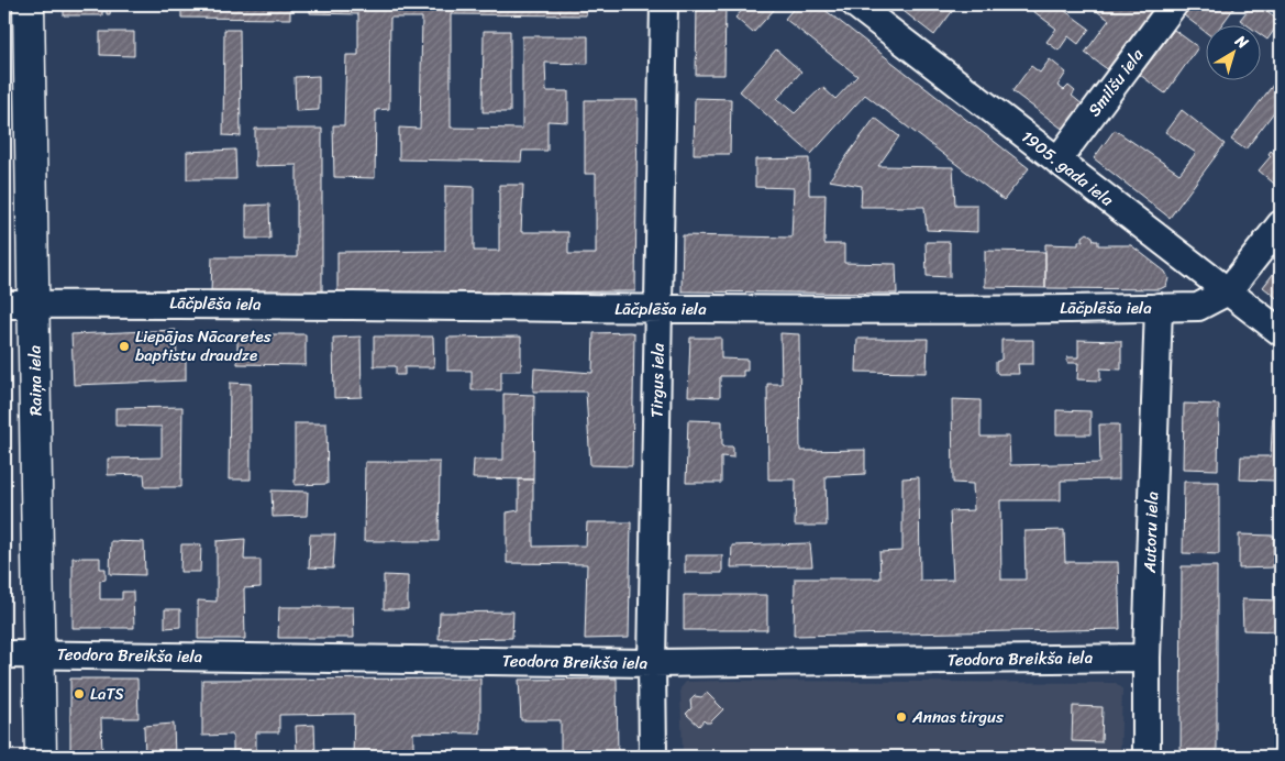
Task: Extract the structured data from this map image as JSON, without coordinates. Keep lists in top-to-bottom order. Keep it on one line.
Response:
{"streets":{"main road":["Raiņa iela"],"street":["Smilšu iela","1905. gada iela","Lāčplēša iela","Tirgus iela","Autoru iela","Teodora Breikša iela"]},"crossings":[["Smilšu iela","1905. gada iela"],["1905. gada iela","Lāčplēša iela"],["Lāčplēša iela","Raiņa iela"],["Lāčplēša iela","Tirgus iela"],["Lāčplēša iela","Autoru iela"],["Raiņa iela","Teodora Breikša iela"],["Tirgus iela","Teodora Breikša iela"],["Autoru iela","Teodora Breikša iela"]],"places":["Liepājas Nācaretes baptistu draudze","LaTS","Annas tirgus"],"north":"top right"}
